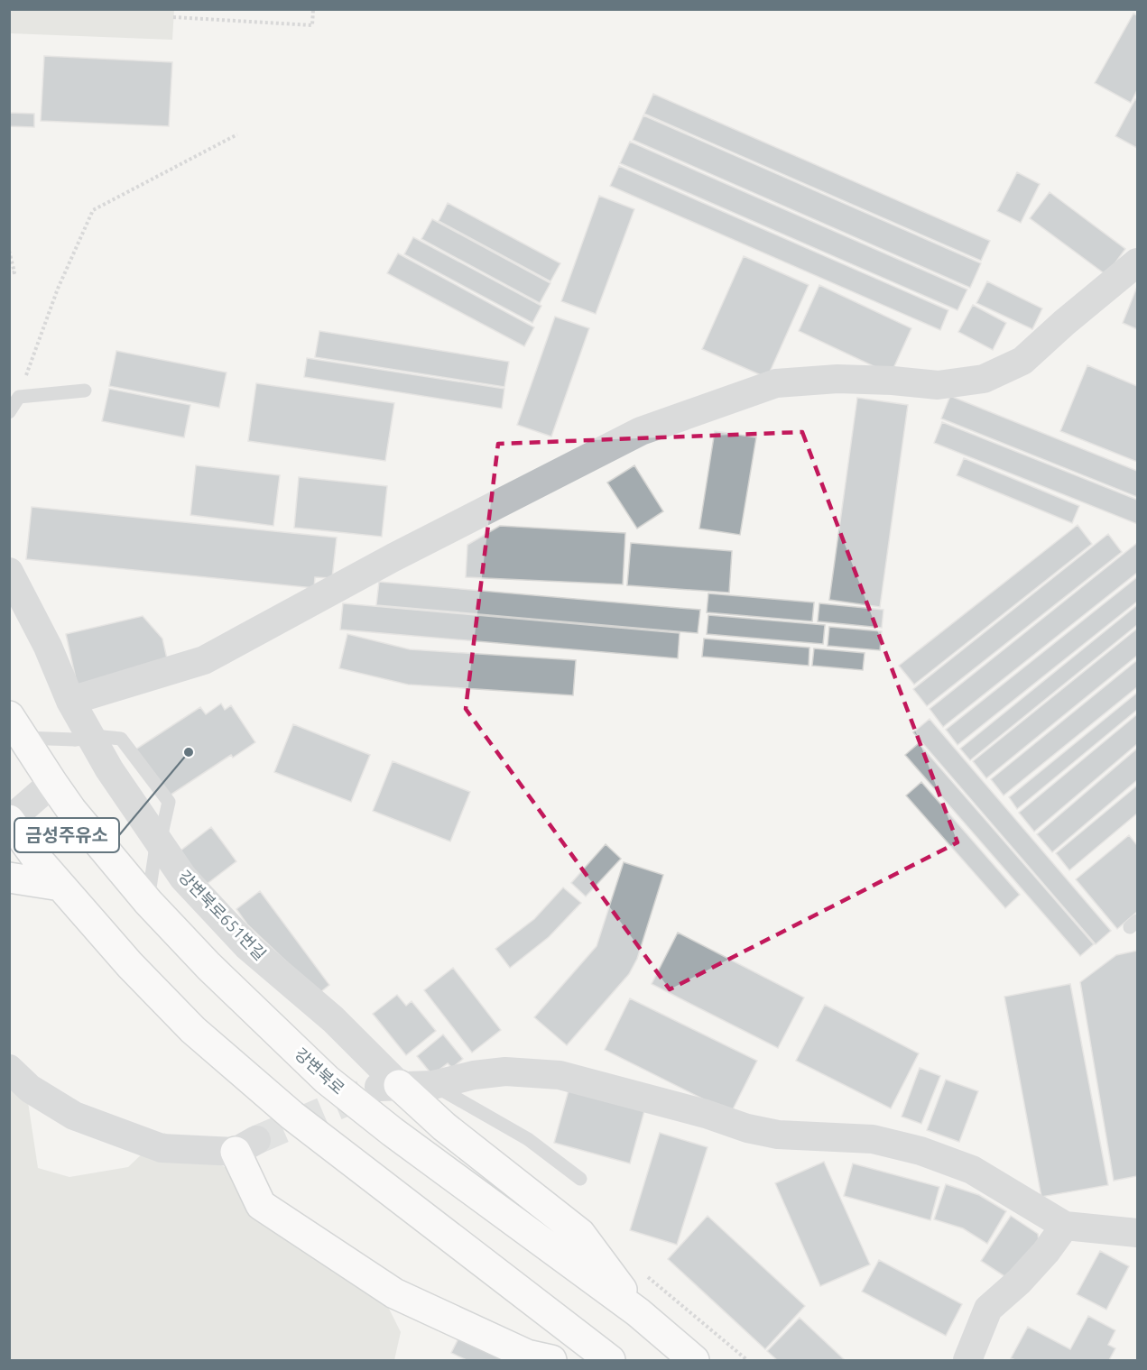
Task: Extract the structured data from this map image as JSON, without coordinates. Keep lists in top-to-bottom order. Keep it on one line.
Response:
{"streets":{"highway":["강변북로"],"street":["강변북로651번길"]},"places":["금성주유소"]}
